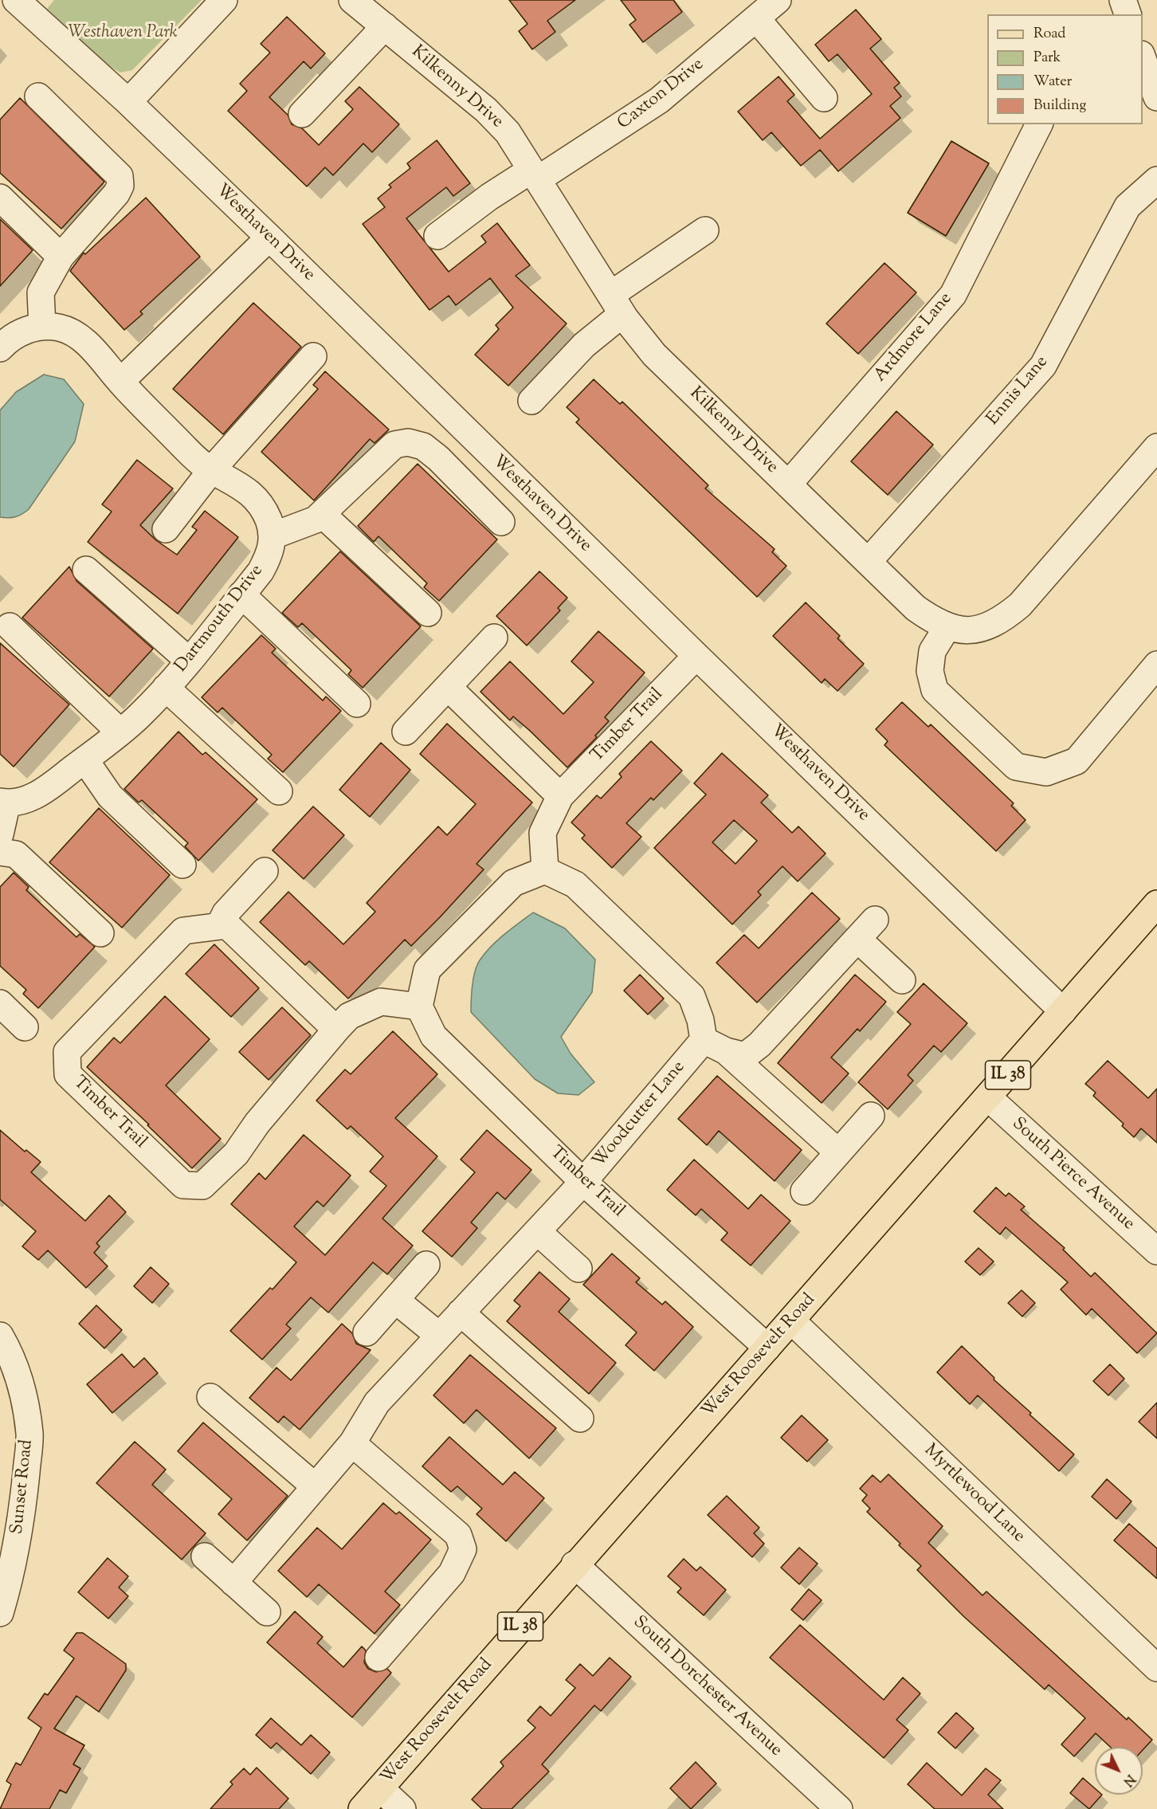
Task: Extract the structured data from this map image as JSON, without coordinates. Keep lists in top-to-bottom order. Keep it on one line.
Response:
{"streets":{"main road":["IL 38","West Roosevelt Road"],"street":["Kilkenny Drive","Caxton Drive","Westhaven Drive","Ardmore Lane","Ennis Lane","Dartmouth Drive","Timber Trail","Woodcutter Lane","South Pierce Avenue","Sunset Road","Myrtlewood Lane","South Dorchester Avenue"]},"crossings":[["Kilkenny Drive","Caxton Drive"],["Kilkenny Drive","Ardmore Lane"],["Kilkenny Drive","Ennis Lane"],["Westhaven Drive","Timber Trail"],["Westhaven Drive","West Roosevelt Road"],["Timber Trail","Woodcutter Lane"],["Timber Trail","West Roosevelt Road"],["South Pierce Avenue","West Roosevelt Road"],["West Roosevelt Road","Myrtlewood Lane"],["West Roosevelt Road","South Dorchester Avenue"]],"parks":["Westhaven Park"],"legend":["Road","Park","Water","Building"],"north":"bottom right"}
